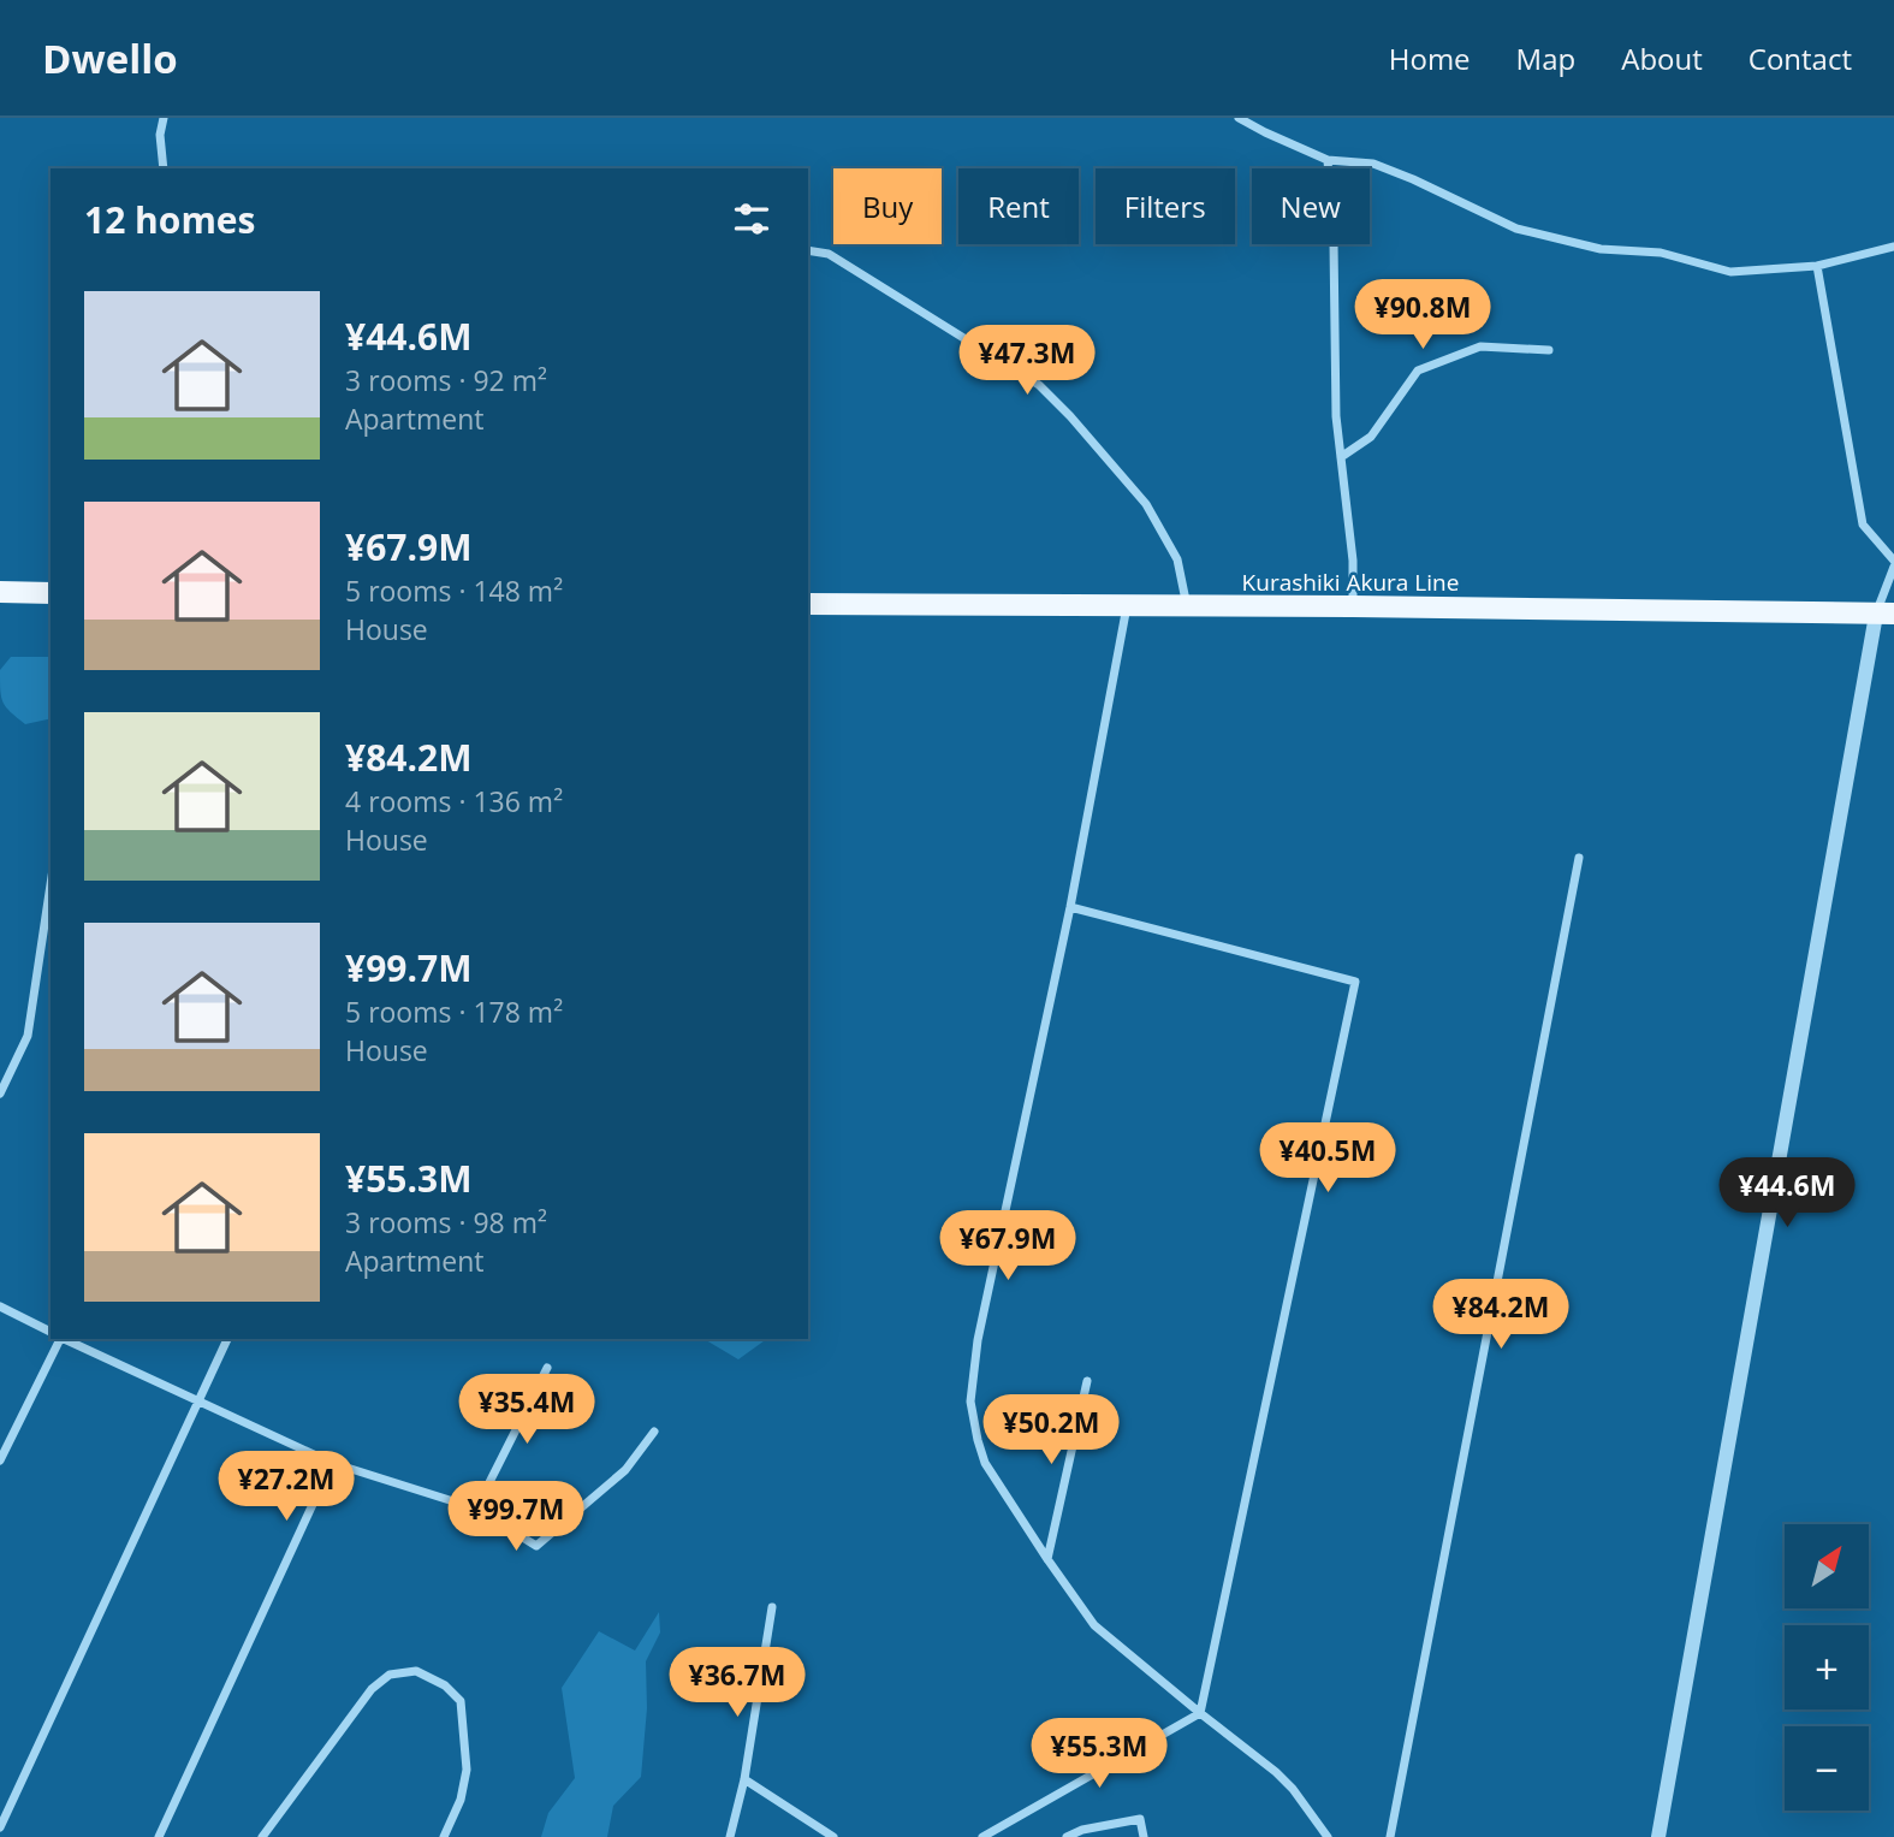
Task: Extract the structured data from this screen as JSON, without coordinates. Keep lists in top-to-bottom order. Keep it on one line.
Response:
{"streets":{"main road":["Kurashiki Akura Line"]},"north":"top right","page":{"header":"Dwello","nav":["Home","Map","About","Contact"],"chip":["Buy","Rent","Filters","New"],"heading":"12 homes","list":[{"name":"¥44.6M","note":"3 rooms · 92 m² · Apartment"},{"name":"¥67.9M","note":"5 rooms · 148 m² · House"},{"name":"¥84.2M","note":"4 rooms · 136 m² · House"},{"name":"¥99.7M","note":"5 rooms · 178 m² · House"},{"name":"¥55.3M","note":"3 rooms · 98 m² · Apartment"}],"price":["¥90.8M","¥47.3M","¥40.5M","¥44.6M","¥67.9M","¥84.2M","¥35.4M","¥50.2M","¥27.2M","¥99.7M","¥36.7M","¥55.3M"],"map_buttons":["+","−"]}}
